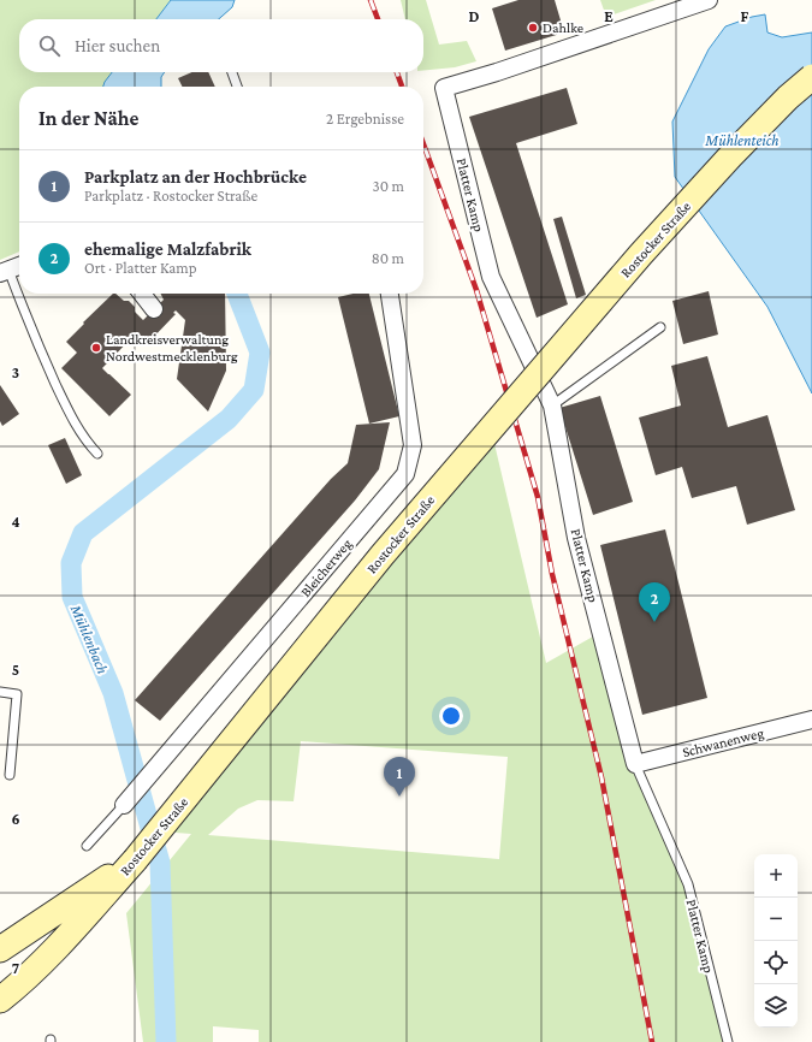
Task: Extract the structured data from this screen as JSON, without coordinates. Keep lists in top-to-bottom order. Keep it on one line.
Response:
{"streets":{"main road":["Rostocker Straße"],"street":["Platter Kamp","Bleicherweg","Schwanenweg"]},"crossings":[["Platter Kamp","Schwanenweg"]],"water":["Mühlenteich","Mühlenbach"],"places":["Dahlke","Landkreisverwaltung Nordwestmecklenburg"],"page":{"search":"Hier suchen","heading":["In der Nähe","2 Ergebnisse"],"list":[{"mark":"1","name":"Parkplatz an der Hochbrücke","note":"Parkplatz · Rostocker Straße","value":"30 m"},{"mark":"2","name":"ehemalige Malzfabrik","note":"Ort · Platter Kamp","value":"80 m"}],"pins":["2","1"],"map_buttons":["+","−"]},"grid":{"columns":["D","E","F"],"rows":["3","4","5","6","7"]}}
